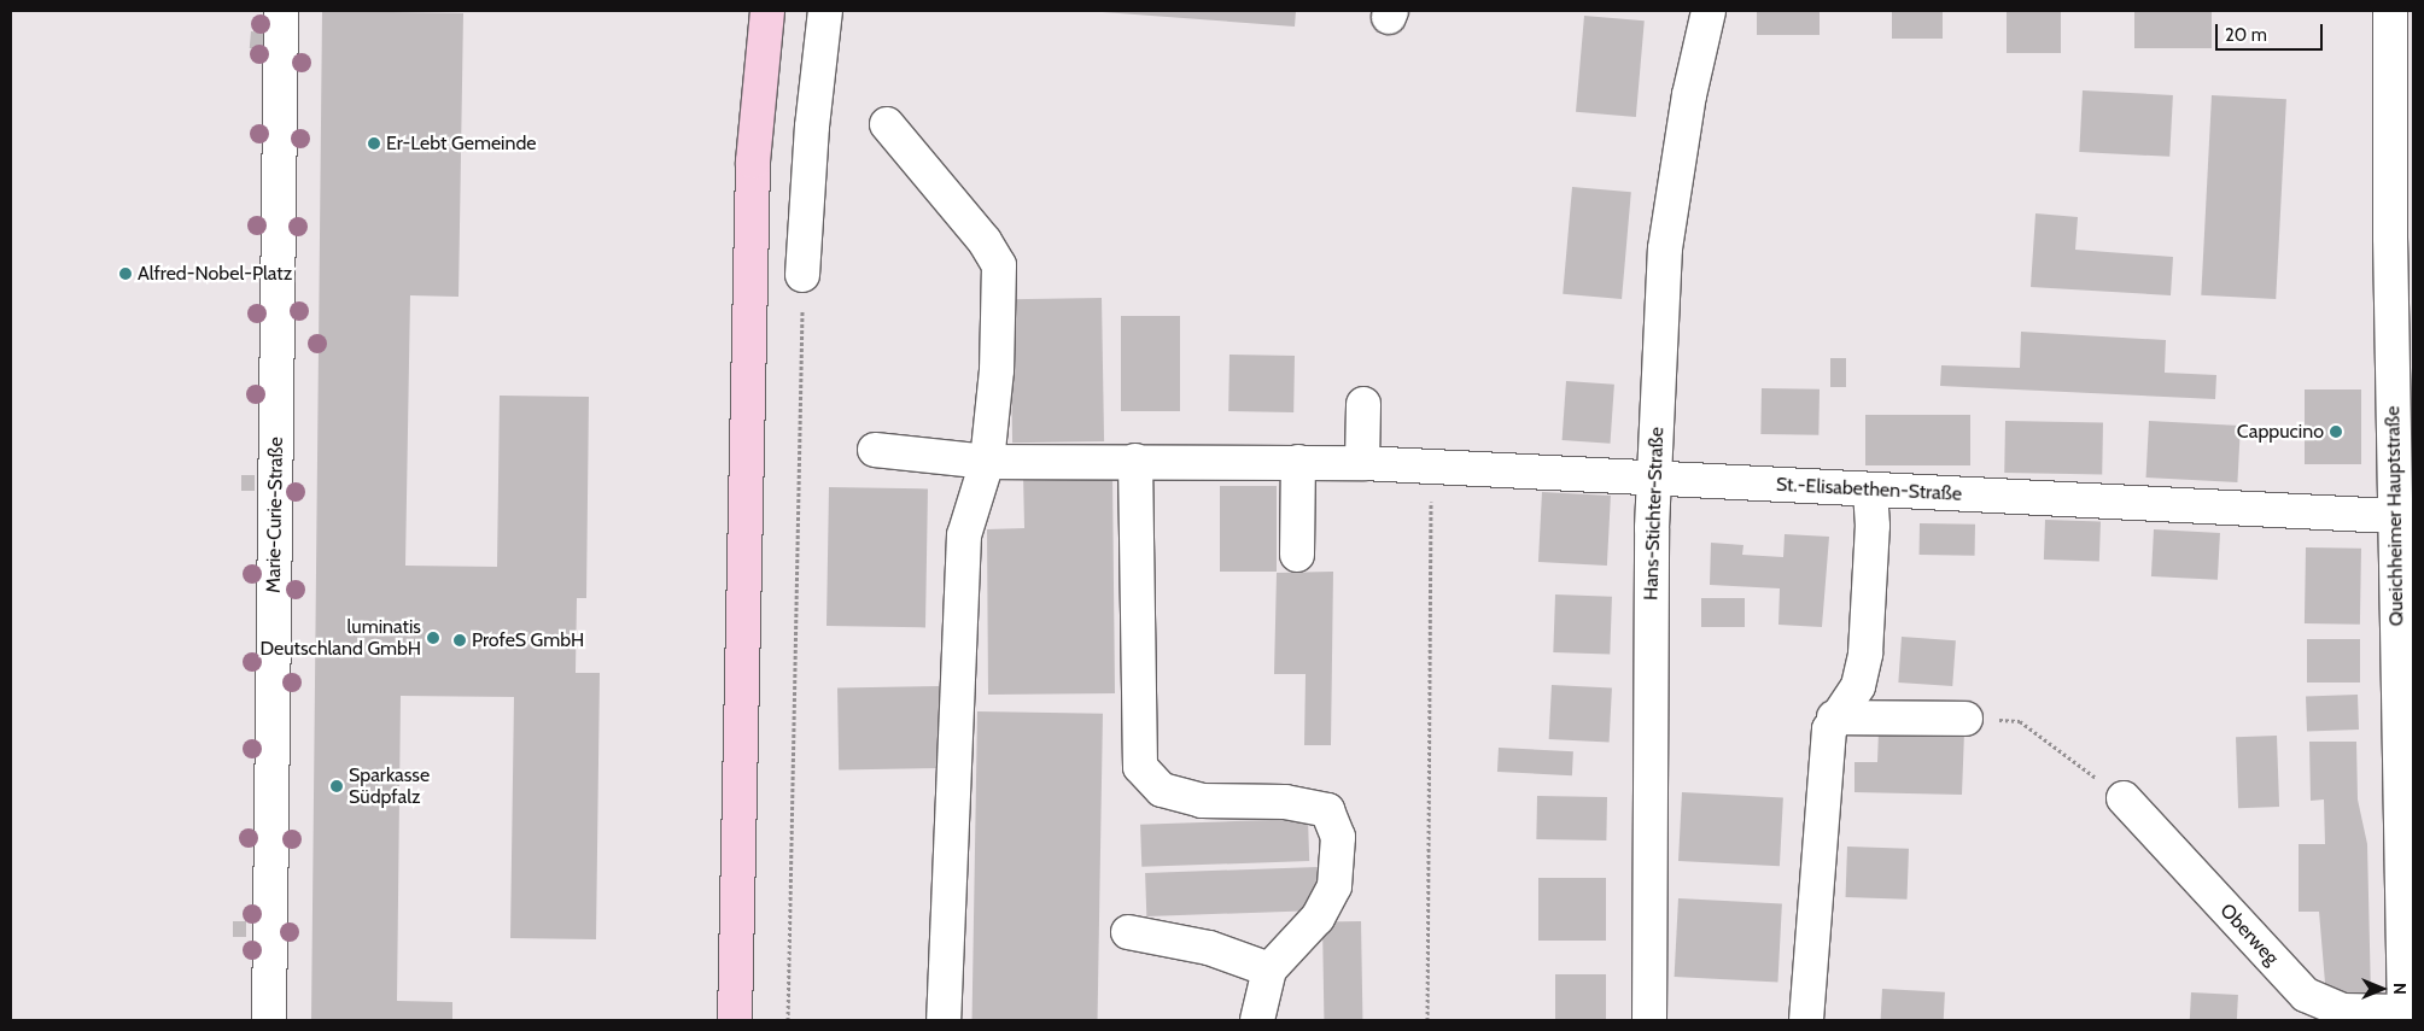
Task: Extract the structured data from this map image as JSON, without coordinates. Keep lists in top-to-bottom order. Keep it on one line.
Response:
{"streets":{"street":["St.-Elisabethen-Straße","Hans-Stichter-Straße","Marie-Curie-Straße","Queichheimer Hauptstraße","Oberweg"]},"crossings":[["St.-Elisabethen-Straße","Hans-Stichter-Straße"],["St.-Elisabethen-Straße","Queichheimer Hauptstraße"],["Queichheimer Hauptstraße","Oberweg"]],"places":["Er-Lebt Gemeinde","Alfred-Nobel-Platz","Cappucino","luminatis Deutschland GmbH","ProfeS GmbH","Sparkasse Südpfalz"],"scale_bar":"20 m","north":"right"}
